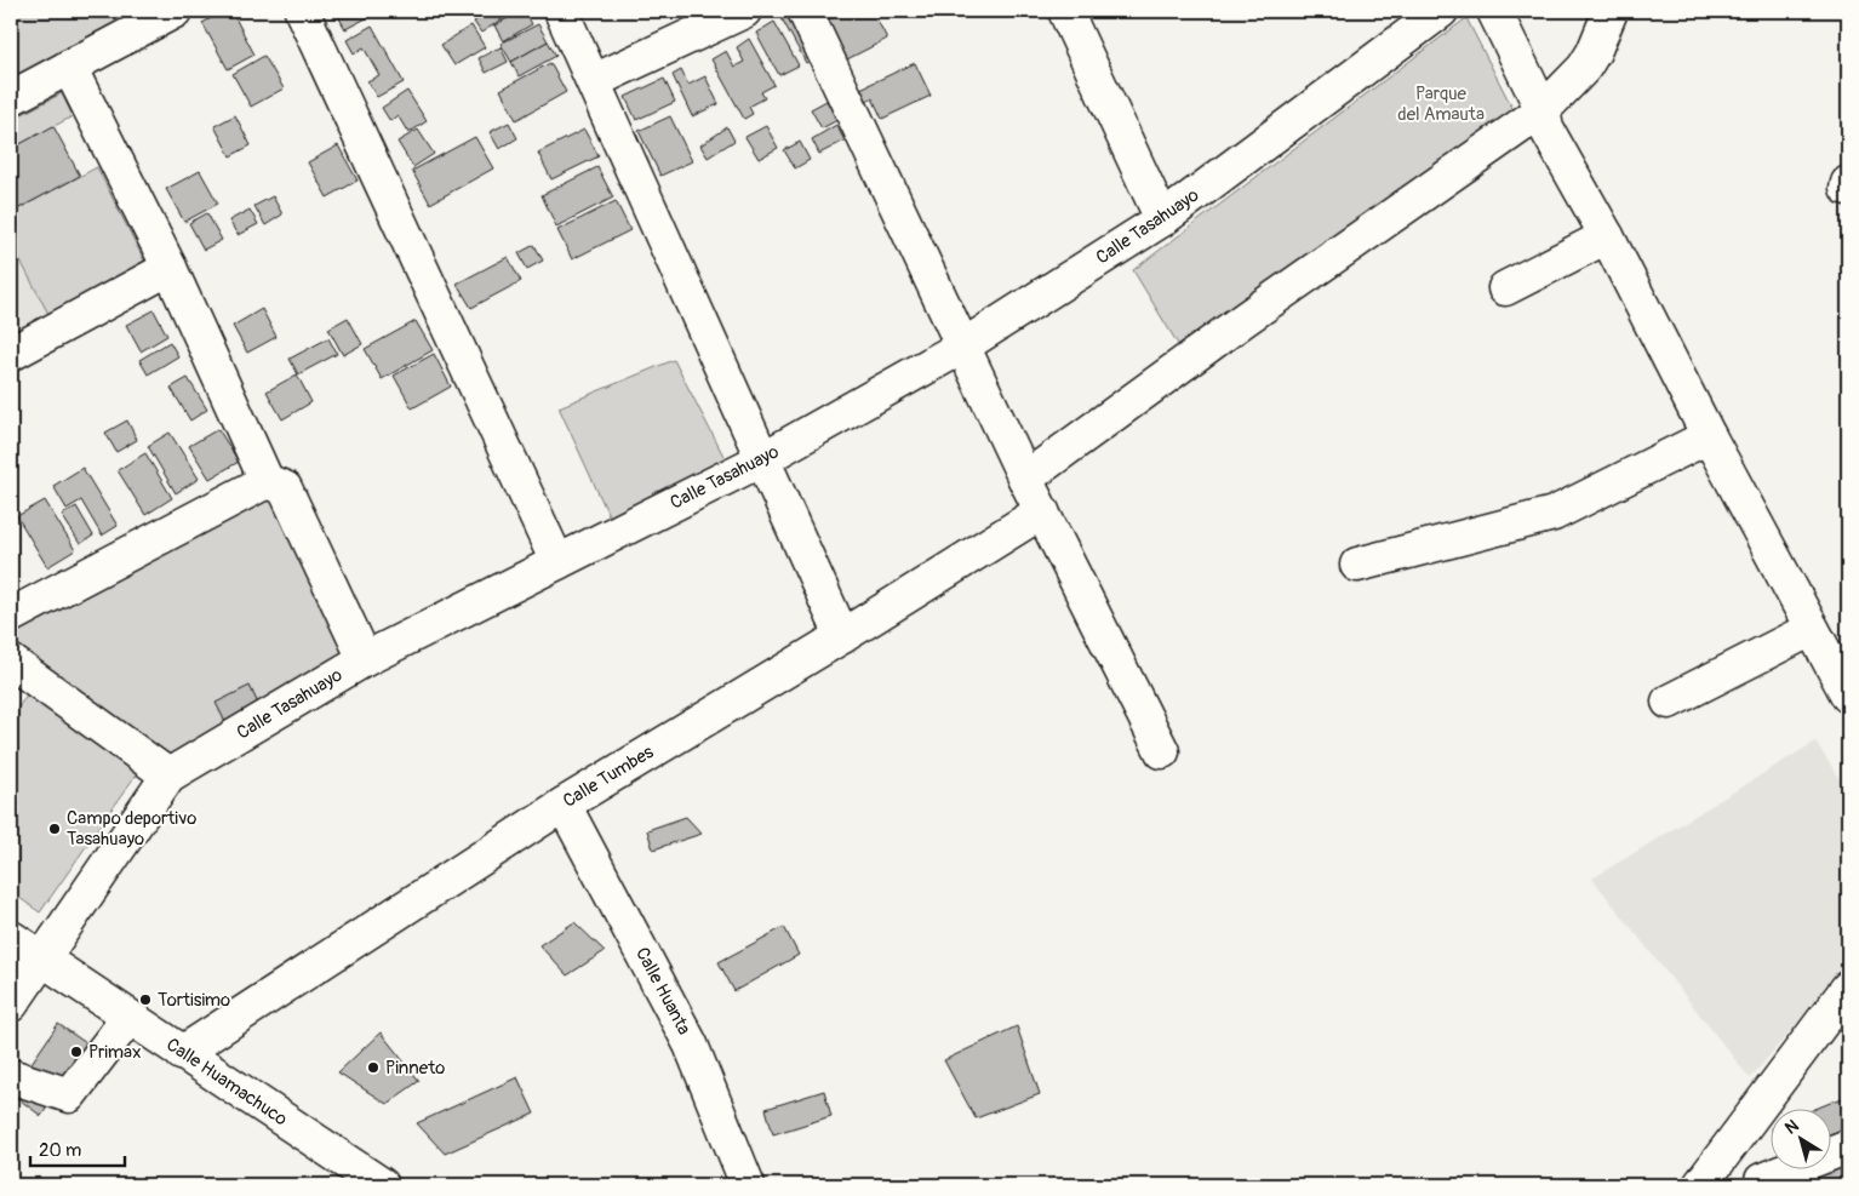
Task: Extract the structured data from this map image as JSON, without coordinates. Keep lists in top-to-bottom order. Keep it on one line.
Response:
{"streets":{"street":["Calle Tasahuayo","Calle Tumbes","Calle Huanta","Calle Huamachuco"]},"crossings":[["Calle Tasahuayo","Calle Huamachuco"],["Calle Tumbes","Calle Huanta"],["Calle Tumbes","Calle Huamachuco"]],"parks":["Parque del Amauta"],"places":["Campo deportivo Tasahuayo","Tortisimo","Primax","Pinneto"],"scale_bar":"20 m","north":"top left"}
